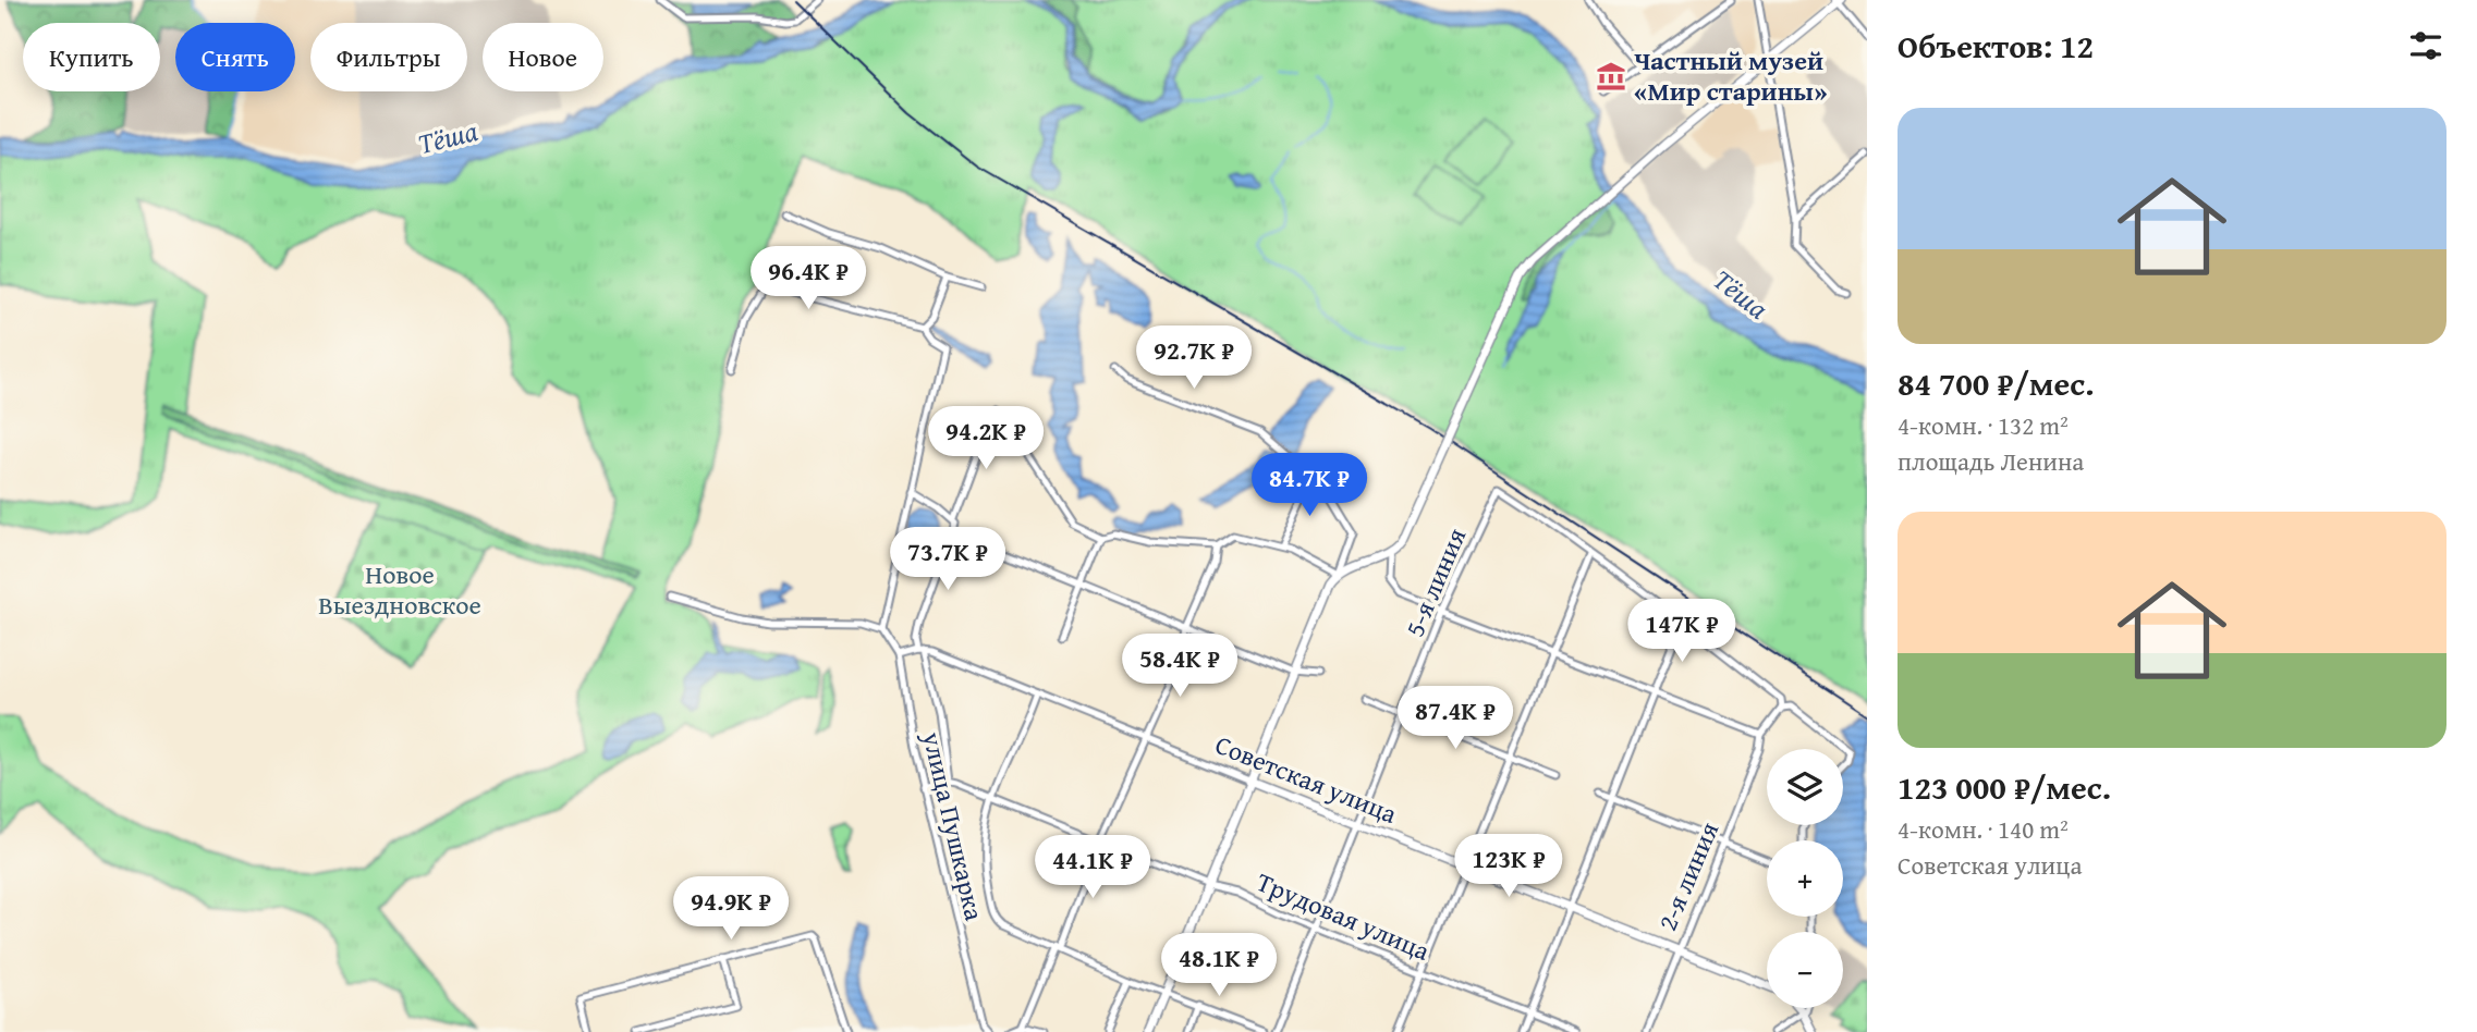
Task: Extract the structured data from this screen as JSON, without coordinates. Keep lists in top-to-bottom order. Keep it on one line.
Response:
{"streets":{"main road":["Советская улица"],"street":["5-я линия","улица Пушкарка","2-я линия","Трудовая улица"]},"crossings":[["5-я линия","Советская улица"],["5-я линия","Трудовая улица"],["Советская улица","2-я линия"]],"water":["Тёша"],"parks":["Новое Выездновское"],"places":{"museum":["Частный музей «Мир старины»"]},"page":{"heading":"Объектов: 12","chip":["Купить","Снять","Фильтры","Новое"],"list":[{"name":"84 700 ₽/мес.","note":"4-комн. · 132 m² · площадь Ленина"},{"name":"123 000 ₽/мес.","note":"4-комн. · 140 m² · Советская улица"}],"price":["96.4K ₽","92.7K ₽","94.2K ₽","84.7K ₽","73.7K ₽","147K ₽","58.4K ₽","87.4K ₽","123K ₽","44.1K ₽","94.9K ₽","48.1K ₽"],"map_buttons":["+","−"]}}
